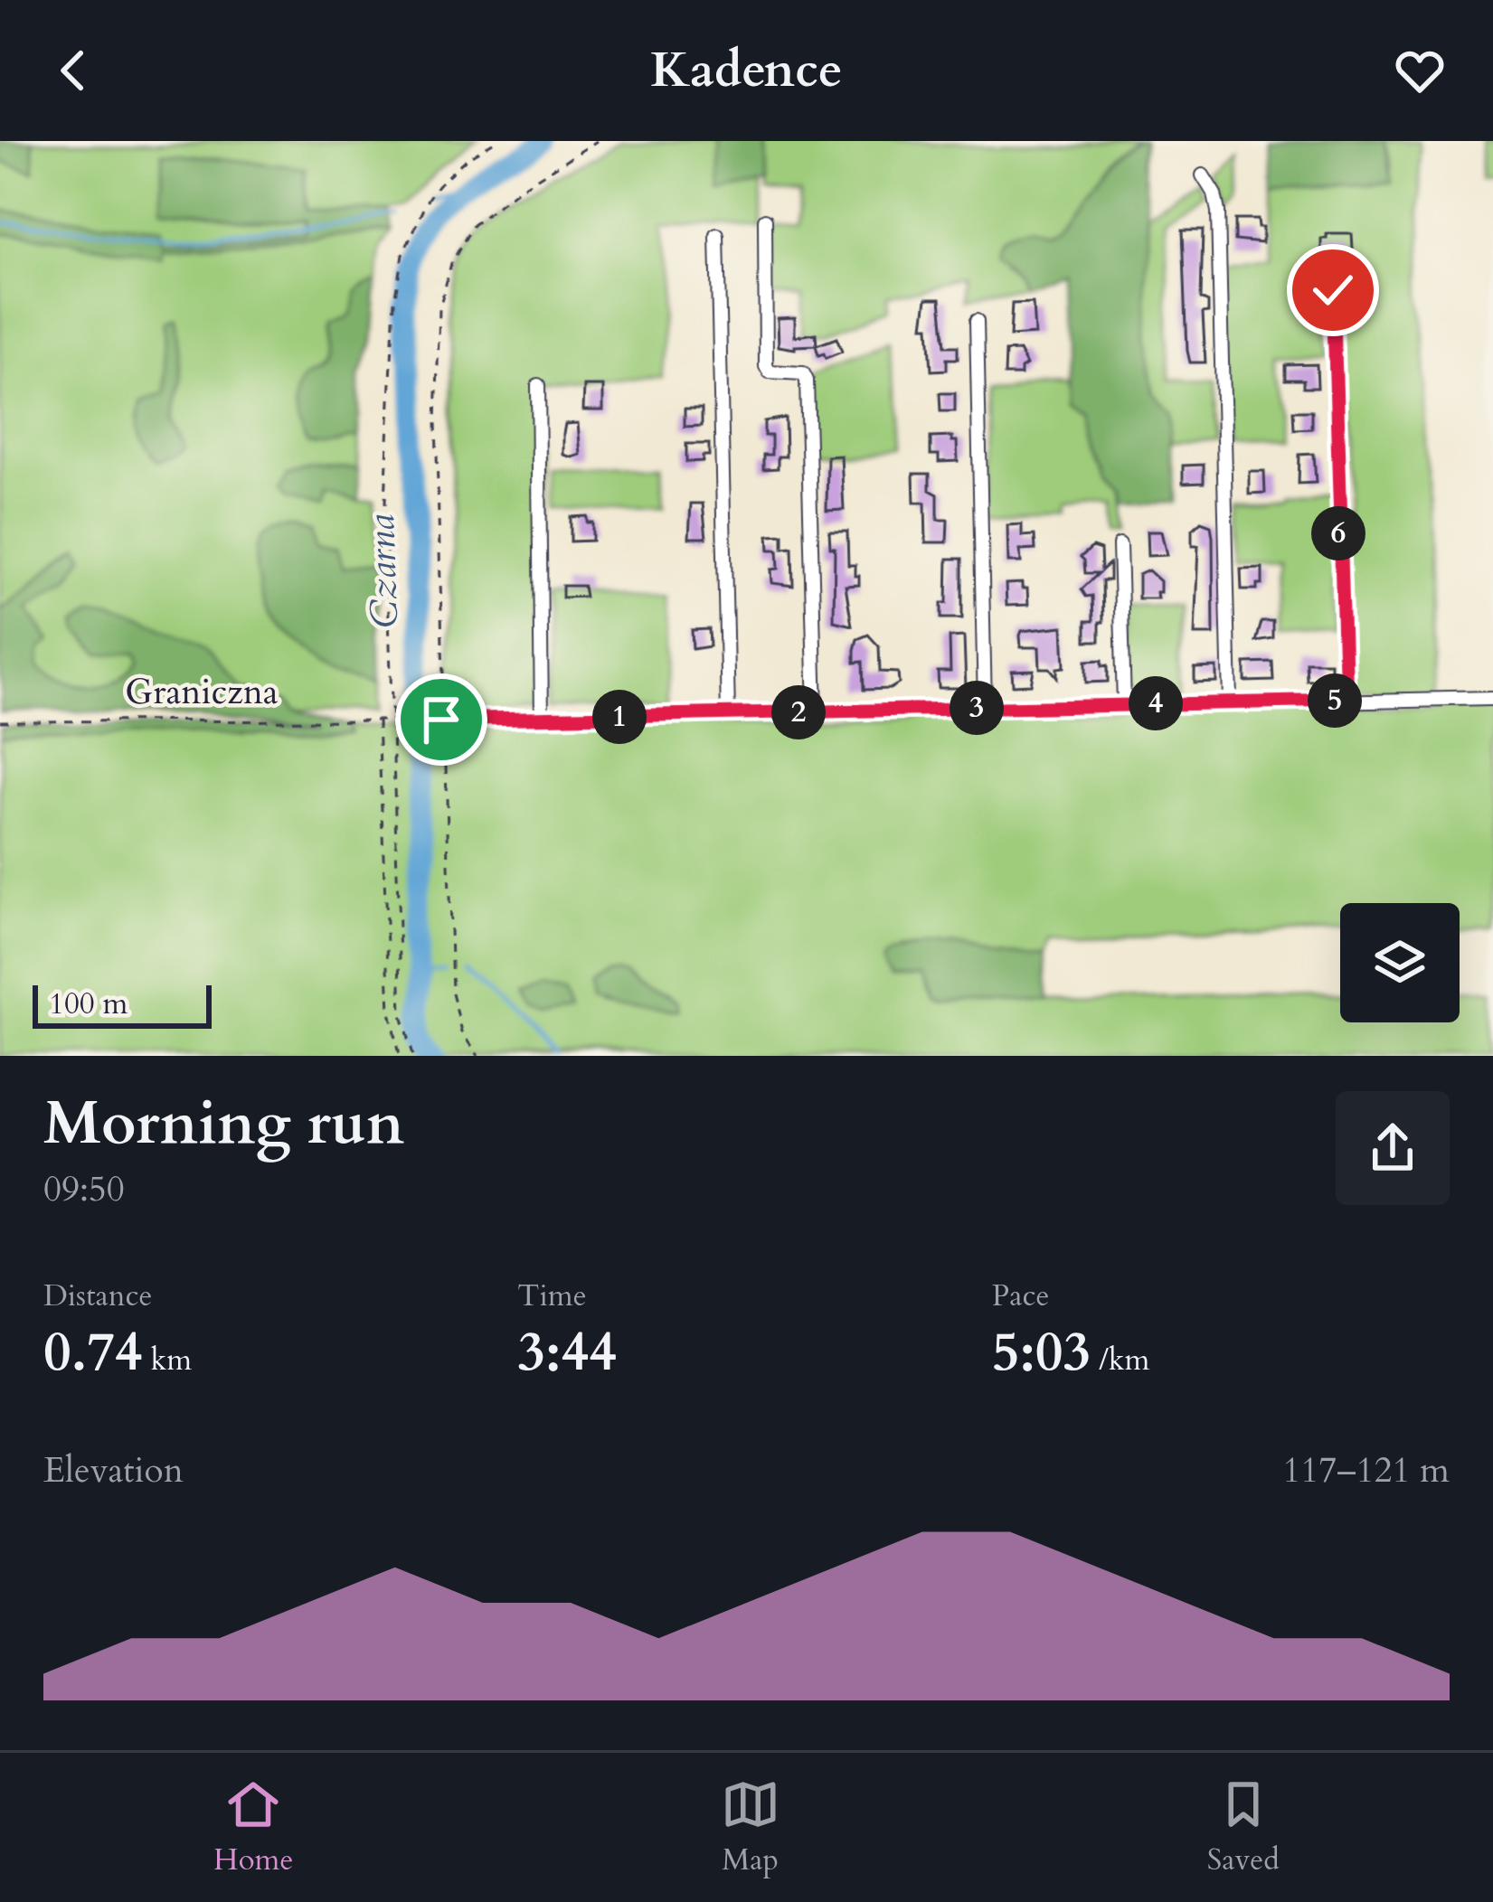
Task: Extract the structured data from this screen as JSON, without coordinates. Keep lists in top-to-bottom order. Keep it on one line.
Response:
{"streets":{"path":["Graniczna"]},"water":["Czarna"],"scale_bar":"100 m","page":{"header":"Kadence","pins":["6","5","4","3","2","1"],"scale":"100 m","heading":["Morning run","09:50"],"stats":[["Distance","0.74 km"],["Time","3:44"],["Pace","5:03 /km"]],"chart":["Elevation","117–121 m"],"tabs":["Home","Map","Saved"]}}
